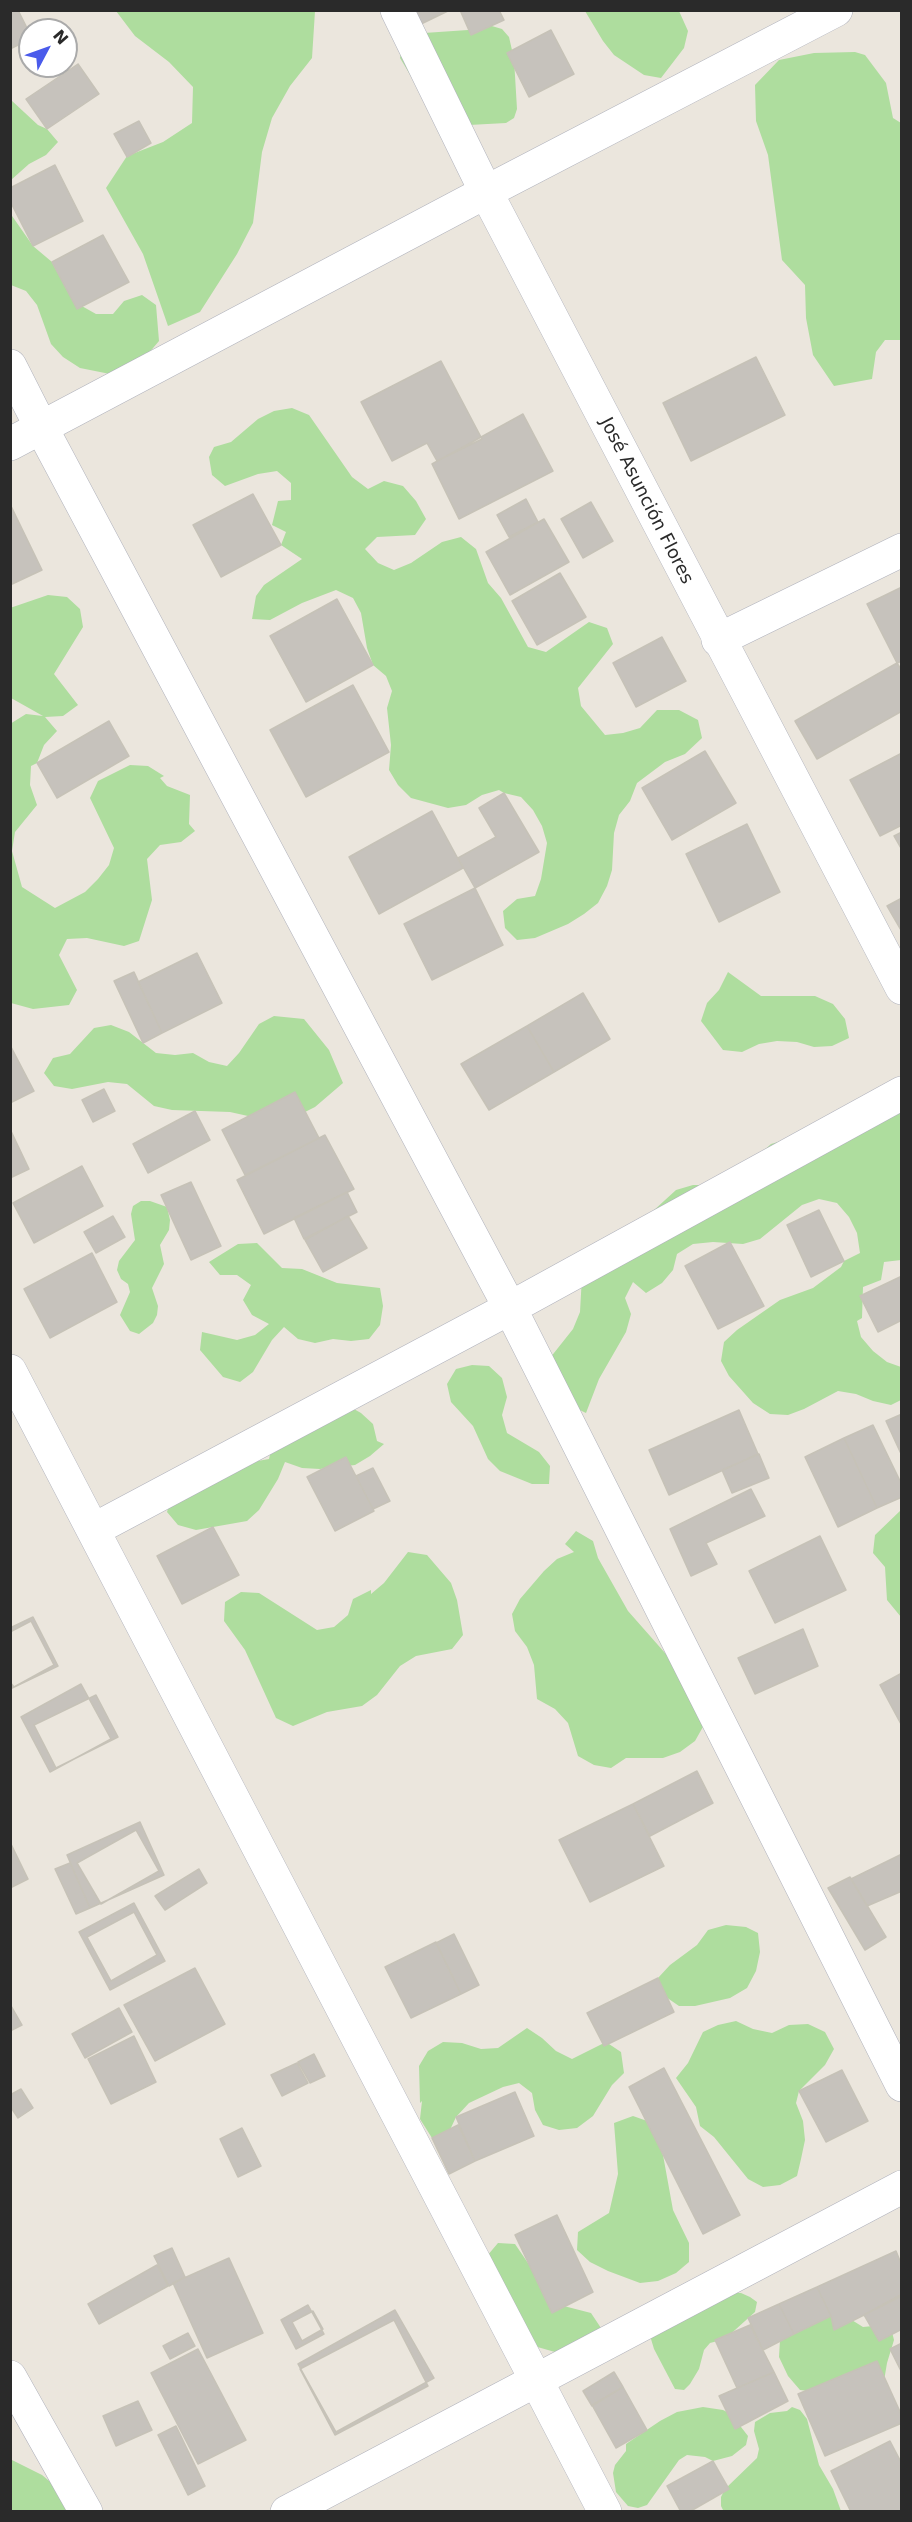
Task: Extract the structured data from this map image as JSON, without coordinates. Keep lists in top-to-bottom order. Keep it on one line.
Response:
{"streets":{"street":["José Asunción Flores"]},"north":"top right"}
